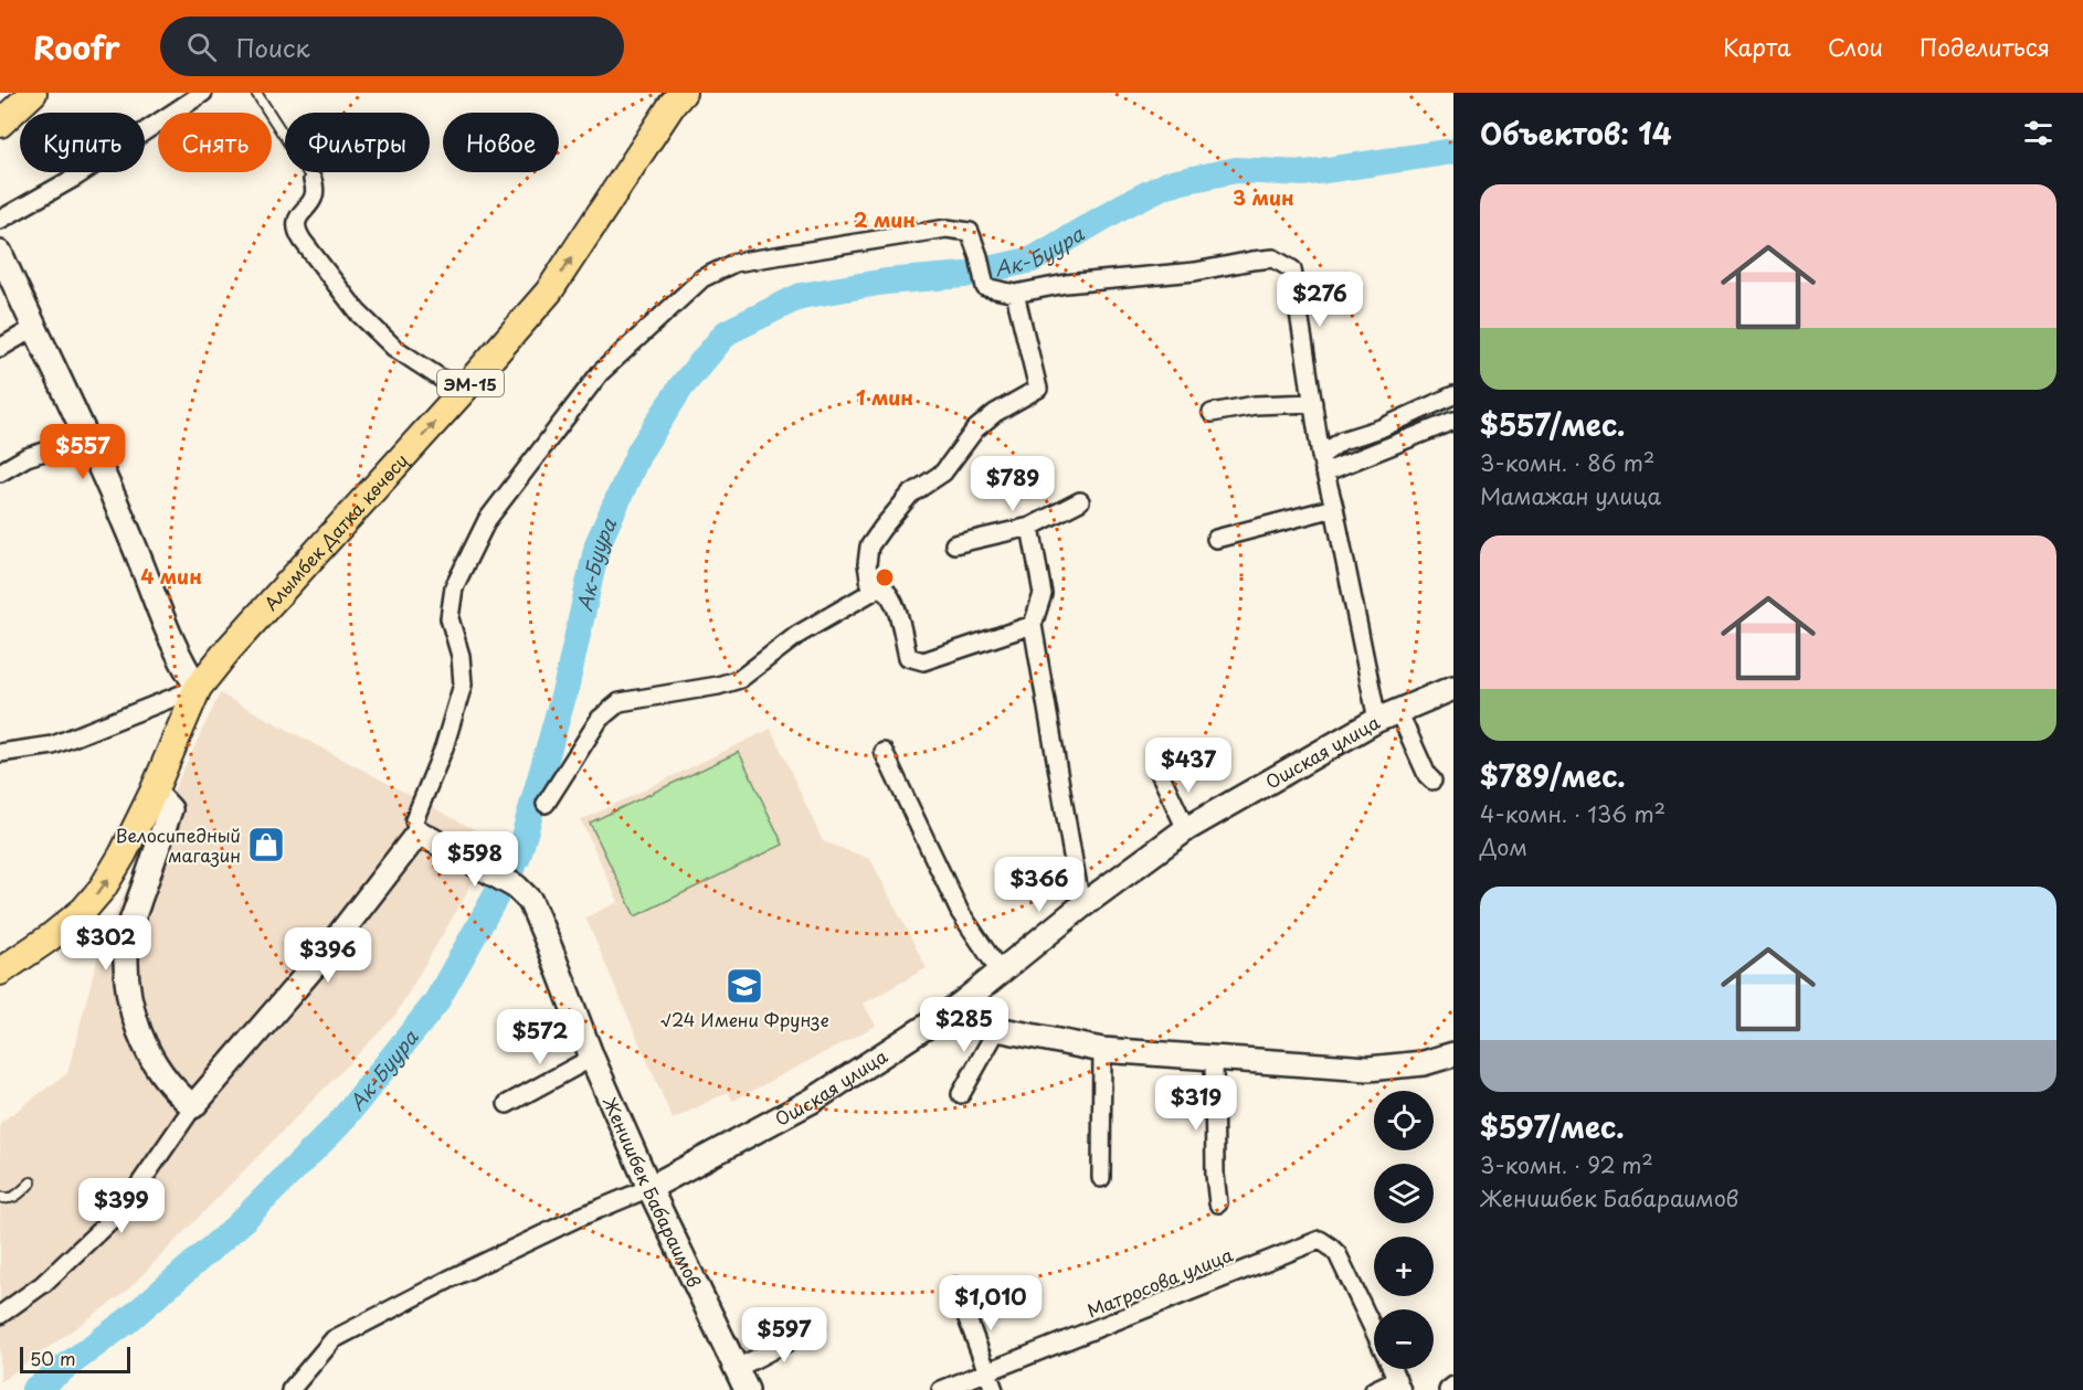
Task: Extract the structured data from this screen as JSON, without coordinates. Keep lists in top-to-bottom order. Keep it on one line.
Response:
{"streets":{"main road":["ЭМ-15","Алымбек Датка көчөсү"],"street":["Ошская улица","Женишбек Бабараимов","Матросова улица"]},"crossings":[["Ошская улица","Женишбек Бабараимов"]],"one_way":["Алымбек Датка көчөсү"],"water":["Ак-Буура"],"places":{"shop":["Велосипедный магазин"],"school or university":["√24 Имени Фрунзе"]},"scale_bar":"50 m","page":{"header":"Roofr","search":"Поиск","nav":["Карта","Слои","Поделиться"],"heading":"Объектов: 14","chip":["Купить","Снять","Фильтры","Новое"],"list":[{"name":"$557/мес.","note":"3-комн. · 86 m² · Мамажан улица"},{"name":"$789/мес.","note":"4-комн. · 136 m² · Дом"},{"name":"$597/мес.","note":"3-комн. · 92 m² · Женишбек Бабараимов"}],"price":["$276","$557","$789","$437","$598","$366","$302","$396","$285","$572","$319","$399","$1,010","$597"],"map_buttons":["+","−"],"scale":"50 m"},"rings":["3 мин","2 мин","1 мин","4 мин"]}
